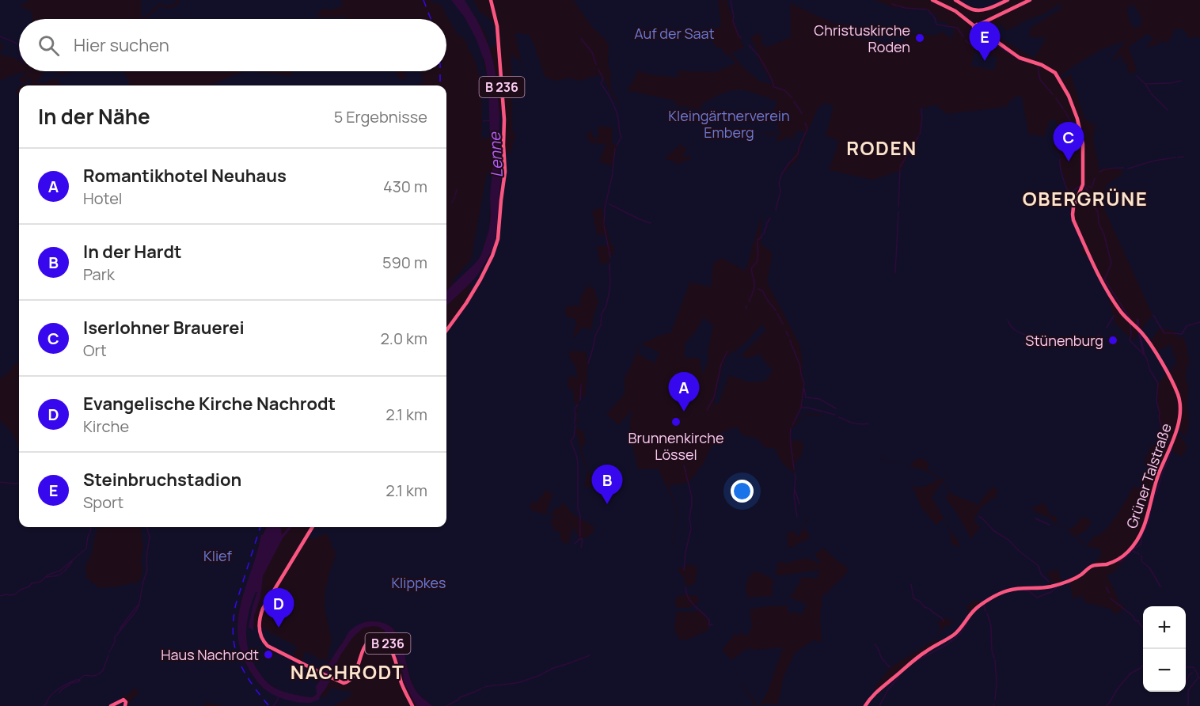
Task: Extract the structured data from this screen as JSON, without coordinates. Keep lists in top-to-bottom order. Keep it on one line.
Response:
{"streets":{"main road":["B 236","Grüner Talstraße"]},"districts":["RODEN","OBERGRÜNE","NACHRODT"],"water":["Lenne"],"parks":["Auf der Saat","Kleingärtnerverein Emberg","Klief","Klippkes"],"places":["Christuskirche Roden","Stünenburg","Brunnenkirche Lössel","Haus Nachrodt"],"page":{"search":"Hier suchen","pins":["E","C","A","B","D"],"heading":["In der Nähe","5 Ergebnisse"],"list":[{"mark":"A","name":"Romantikhotel Neuhaus","note":"Hotel","value":"430 m"},{"mark":"B","name":"In der Hardt","note":"Park","value":"590 m"},{"mark":"C","name":"Iserlohner Brauerei","note":"Ort","value":"2.0 km"},{"mark":"D","name":"Evangelische Kirche Nachrodt","note":"Kirche","value":"2.1 km"},{"mark":"E","name":"Steinbruchstadion","note":"Sport","value":"2.1 km"}],"map_buttons":["+","−"]}}
